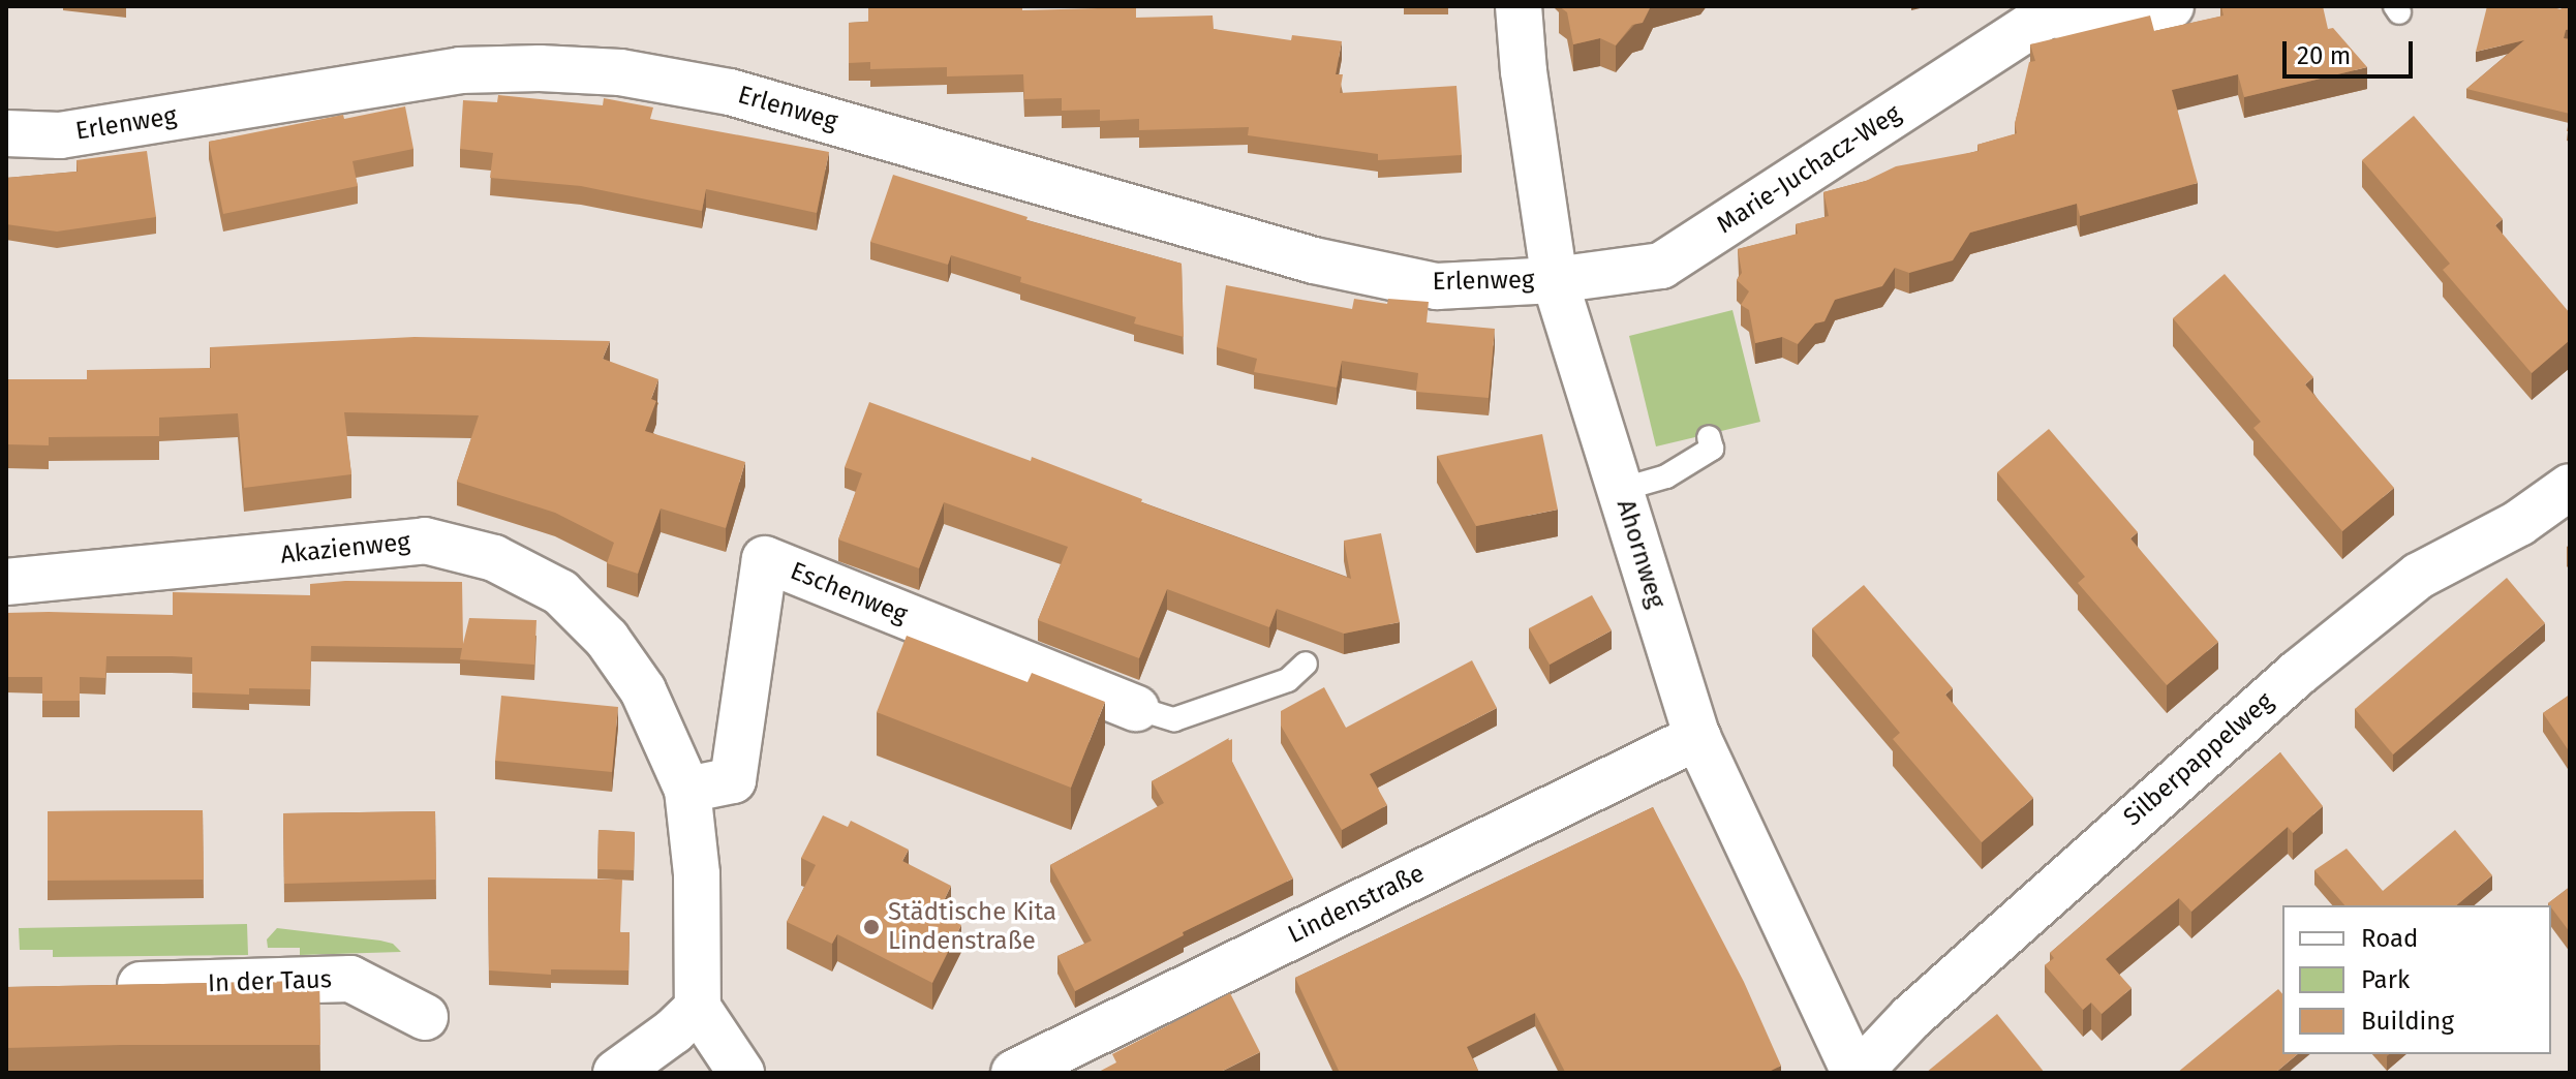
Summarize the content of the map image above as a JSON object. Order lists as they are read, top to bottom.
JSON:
{
  "streets": {
    "street": [
      "Erlenweg",
      "Marie-Juchacz-Weg",
      "Akazienweg",
      "Ahornweg",
      "Eschenweg",
      "Silberpappelweg",
      "Lindenstraße",
      "In der Taus"
    ]
  },
  "crossings": [
    ["Erlenweg", "Marie-Juchacz-Weg"],
    ["Erlenweg", "Ahornweg"],
    ["Marie-Juchacz-Weg", "Ahornweg"],
    ["Akazienweg", "Eschenweg"],
    ["Ahornweg", "Silberpappelweg"],
    ["Ahornweg", "Lindenstraße"]
  ],
  "places": ["Städtische Kita Lindenstraße"],
  "legend": ["Road", "Park", "Building"],
  "scale_bar": "20 m"
}
